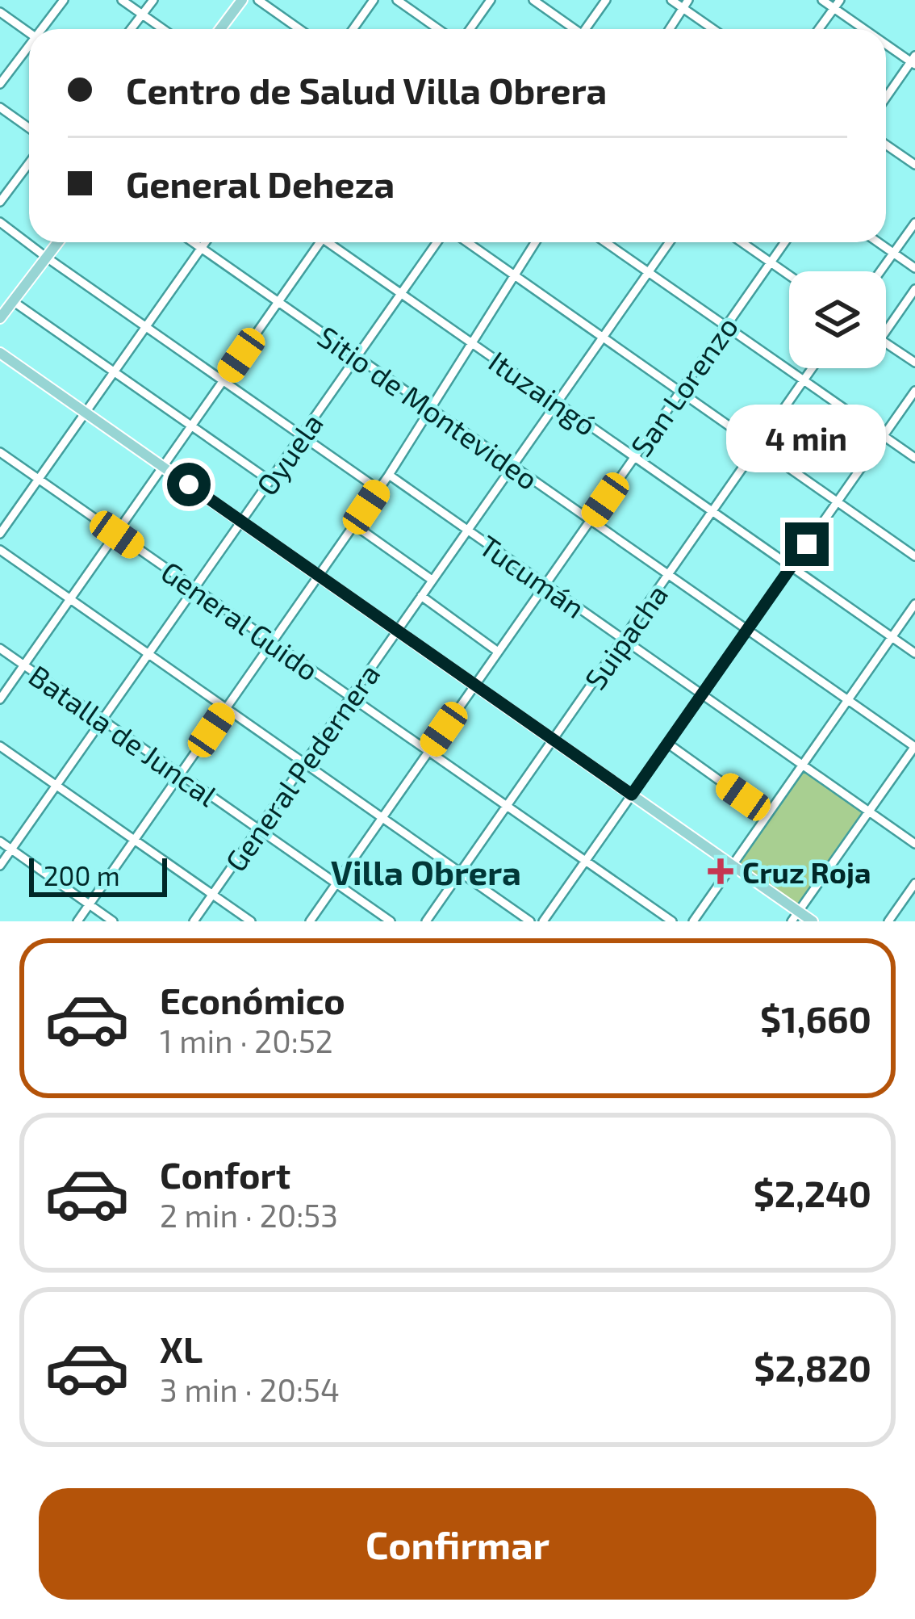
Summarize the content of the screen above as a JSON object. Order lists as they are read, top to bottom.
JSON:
{
  "streets": {
    "street": [
      "San Lorenzo",
      "Ituzaingó",
      "Sitio de Montevideo",
      "Oyuela",
      "Tucumán",
      "General Guido",
      "Suipacha",
      "Batalla de Juncal",
      "General Pedernera"
    ]
  },
  "crossings": [
    ["San Lorenzo", "Ituzaingó"],
    ["San Lorenzo", "Sitio de Montevideo"],
    ["San Lorenzo", "Tucumán"],
    ["San Lorenzo", "General Guido"],
    ["San Lorenzo", "Batalla de Juncal"],
    ["Ituzaingó", "Oyuela"],
    ["Ituzaingó", "Suipacha"],
    ["Ituzaingó", "General Pedernera"],
    ["Sitio de Montevideo", "Oyuela"],
    ["Sitio de Montevideo", "Suipacha"],
    ["Sitio de Montevideo", "General Pedernera"],
    ["Oyuela", "General Guido"],
    ["Oyuela", "Batalla de Juncal"],
    ["Tucumán", "Suipacha"],
    ["Tucumán", "General Pedernera"],
    ["General Guido", "Suipacha"],
    ["General Guido", "General Pedernera"],
    ["Batalla de Juncal", "General Pedernera"]
  ],
  "districts": ["Villa Obrera"],
  "places": {
    "health": ["Cruz Roja"]
  },
  "scale_bar": "200 m",
  "page": {
    "banner": ["Centro de Salud Villa Obrera", "General Deheza"],
    "bubble": "4 min",
    "scale": "200 m",
    "list": [
      {
        "name": "Económico",
        "note": "1 min · 20:52",
        "value": "$1,660"
      },
      {
        "name": "Confort",
        "note": "2 min · 20:53",
        "value": "$2,240"
      },
      {
        "name": "XL",
        "note": "3 min · 20:54",
        "value": "$2,820"
      }
    ],
    "buttons": "Confirmar"
  }
}
